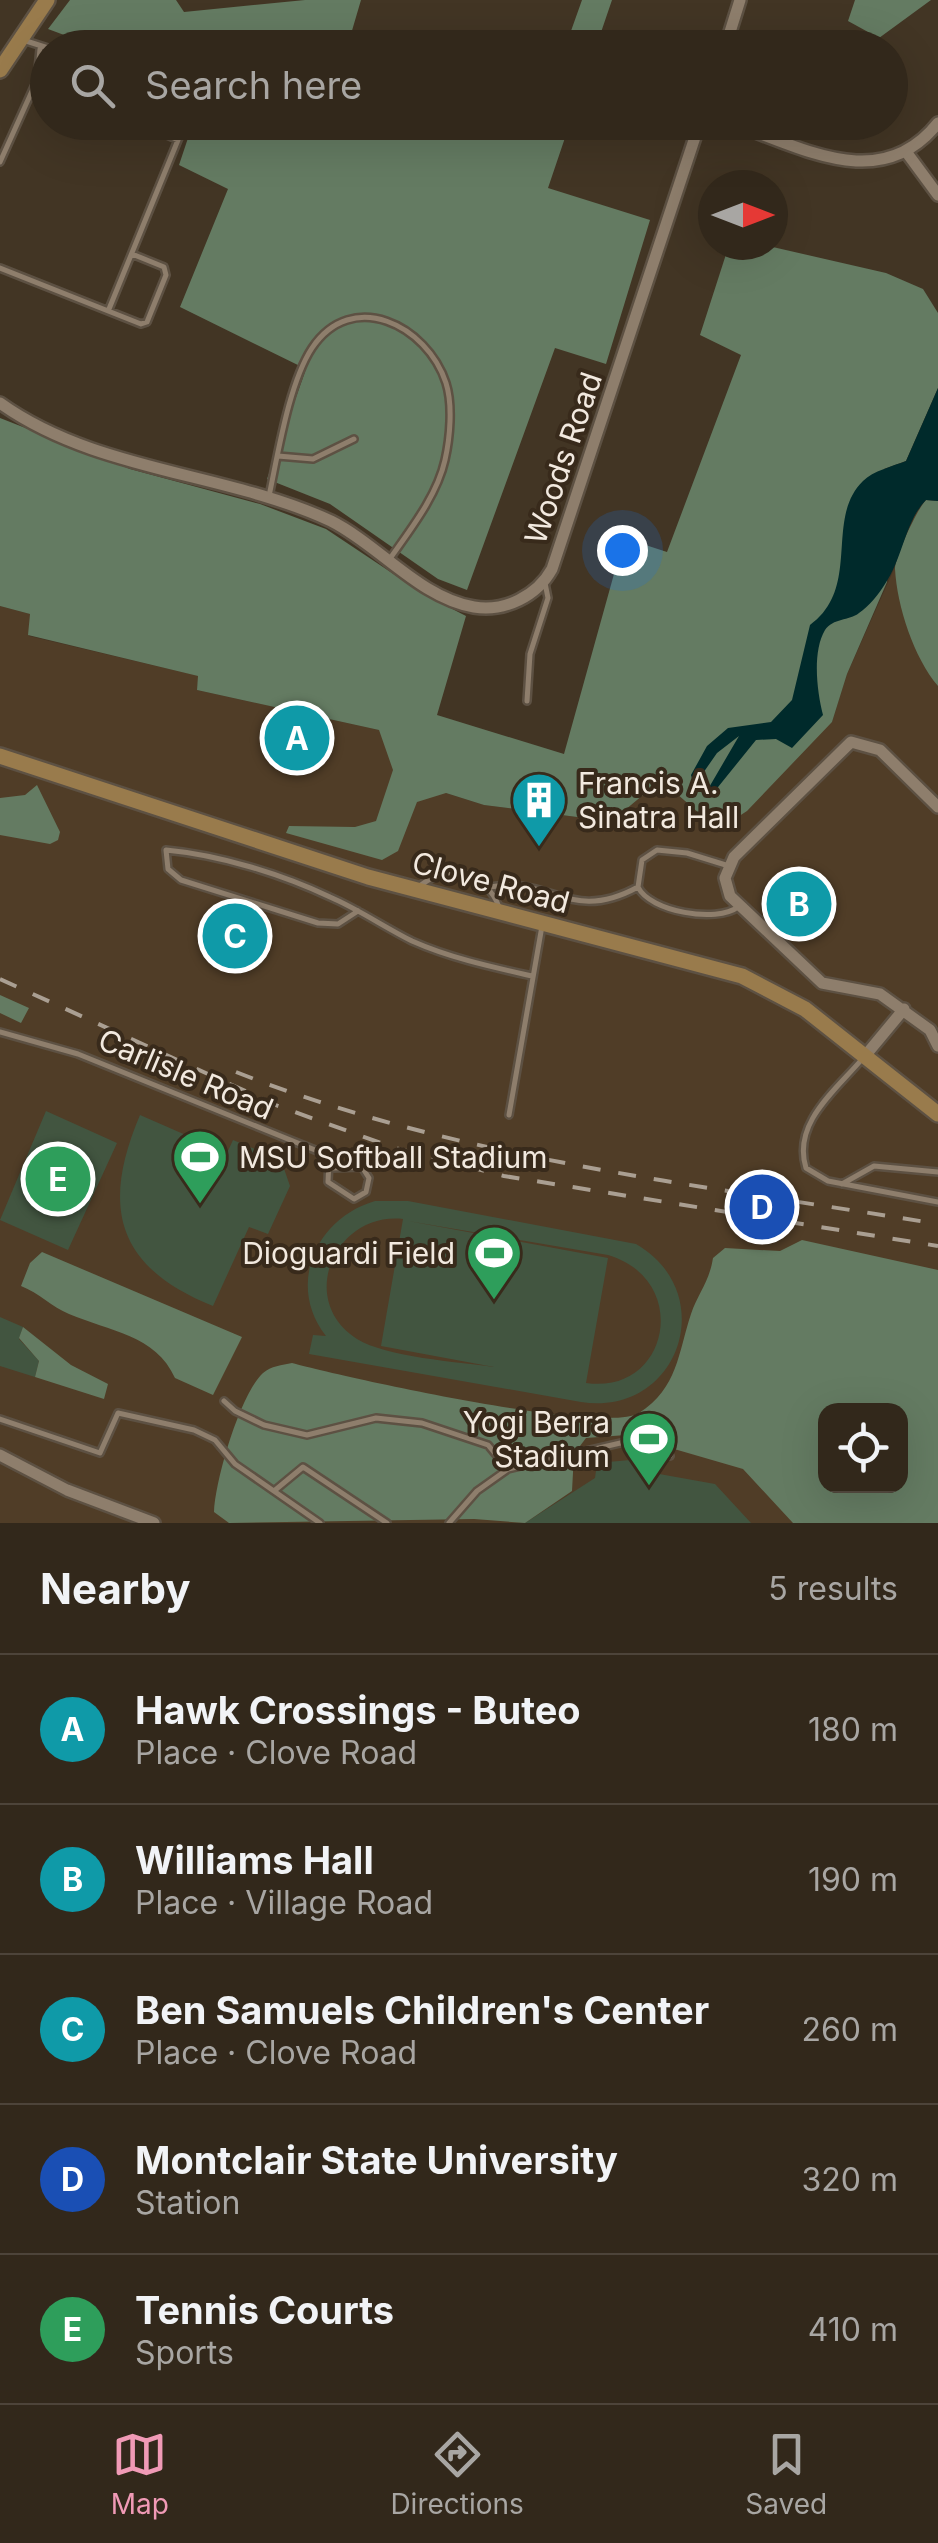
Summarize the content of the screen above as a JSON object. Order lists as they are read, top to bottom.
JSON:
{
  "streets": {
    "street": ["Woods Road", "Clove Road"],
    "lane": ["Carlisle Road"]
  },
  "places": {
    "building": ["Francis A. Sinatra Hall"],
    "sports": ["MSU Softball Stadium", "Dioguardi Field", "Yogi Berra Stadium"]
  },
  "north": "right",
  "page": {
    "search": "Search here",
    "pins": [
      "A",
      "B",
      "C",
      "E",
      "D"
    ],
    "heading": ["Nearby", "5 results"],
    "list": [
      {
        "mark": "A",
        "name": "Hawk Crossings - Buteo",
        "note": "Place · Clove Road",
        "value": "180 m"
      },
      {
        "mark": "B",
        "name": "Williams Hall",
        "note": "Place · Village Road",
        "value": "190 m"
      },
      {
        "mark": "C",
        "name": "Ben Samuels Children's Center",
        "note": "Place · Clove Road",
        "value": "260 m"
      },
      {
        "mark": "D",
        "name": "Montclair State University",
        "note": "Station",
        "value": "320 m"
      },
      {
        "mark": "E",
        "name": "Tennis Courts",
        "note": "Sports",
        "value": "410 m"
      }
    ],
    "nav": ["Map", "Directions", "Saved"]
  }
}
